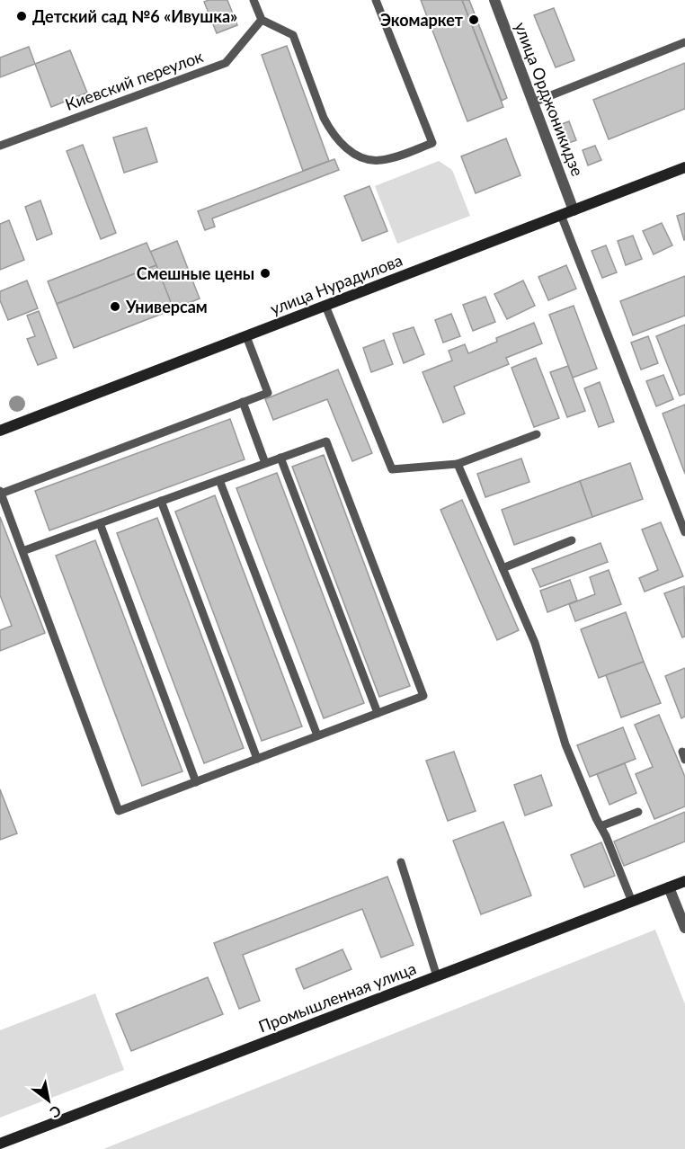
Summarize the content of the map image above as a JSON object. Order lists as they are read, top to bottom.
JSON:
{
  "streets": {
    "street": ["улица Орджоникидзе", "улица Нурадилова", "Промышленная улица"],
    "lane": ["Киевский переулок"]
  },
  "crossings": [
    ["улица Орджоникидзе", "улица Нурадилова"]
  ],
  "places": [
    "Детский сад №6 «Ивушка»",
    "Экомаркет",
    "Смешные цены",
    "Универсам"
  ],
  "north": "bottom right"
}
